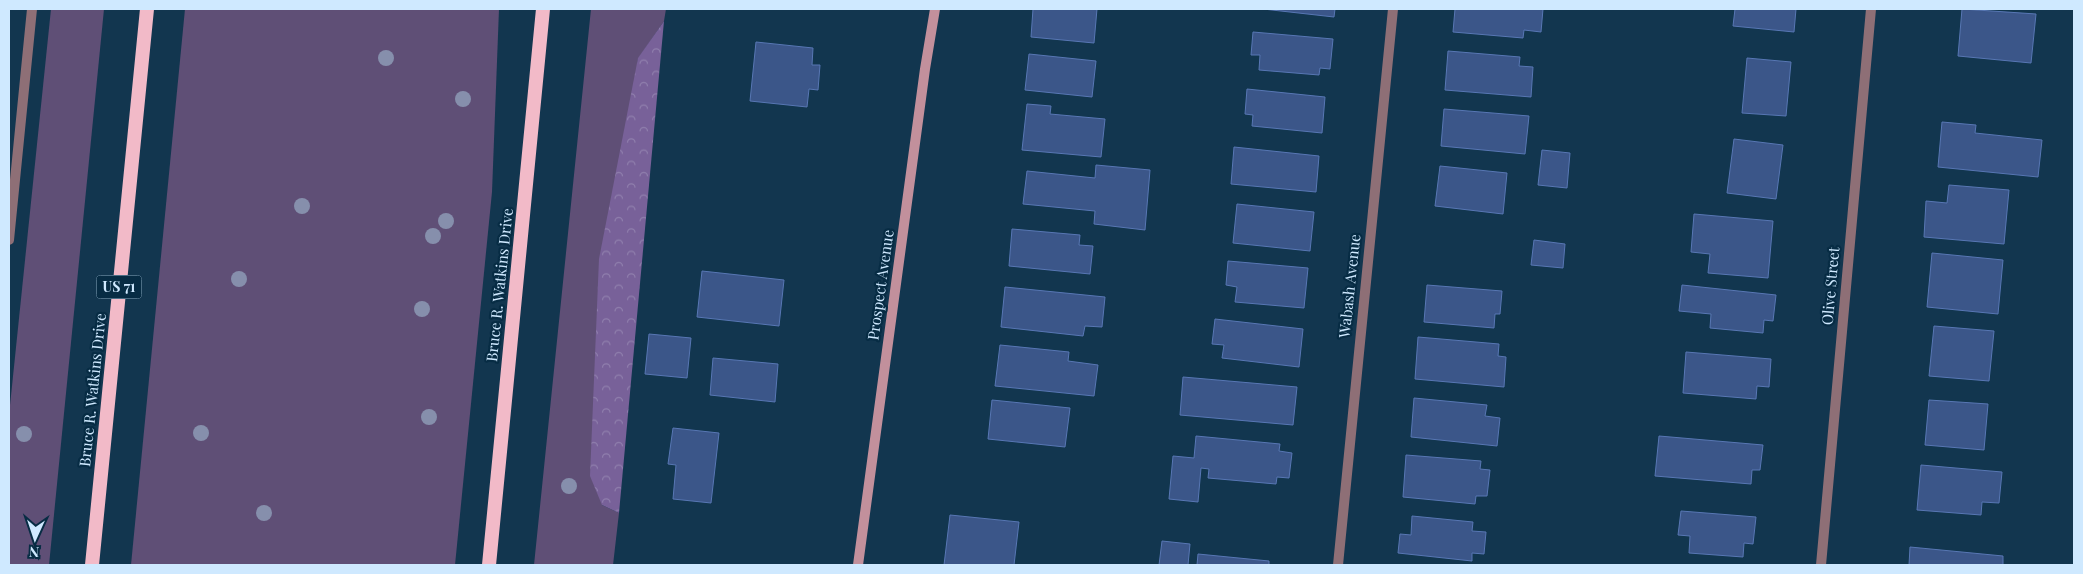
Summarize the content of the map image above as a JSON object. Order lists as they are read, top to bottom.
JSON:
{
  "streets": {
    "highway": ["Bruce R. Watkins Drive", "US 71"],
    "main road": ["Prospect Avenue"],
    "street": ["Wabash Avenue", "Olive Street"]
  },
  "north": "bottom"
}
